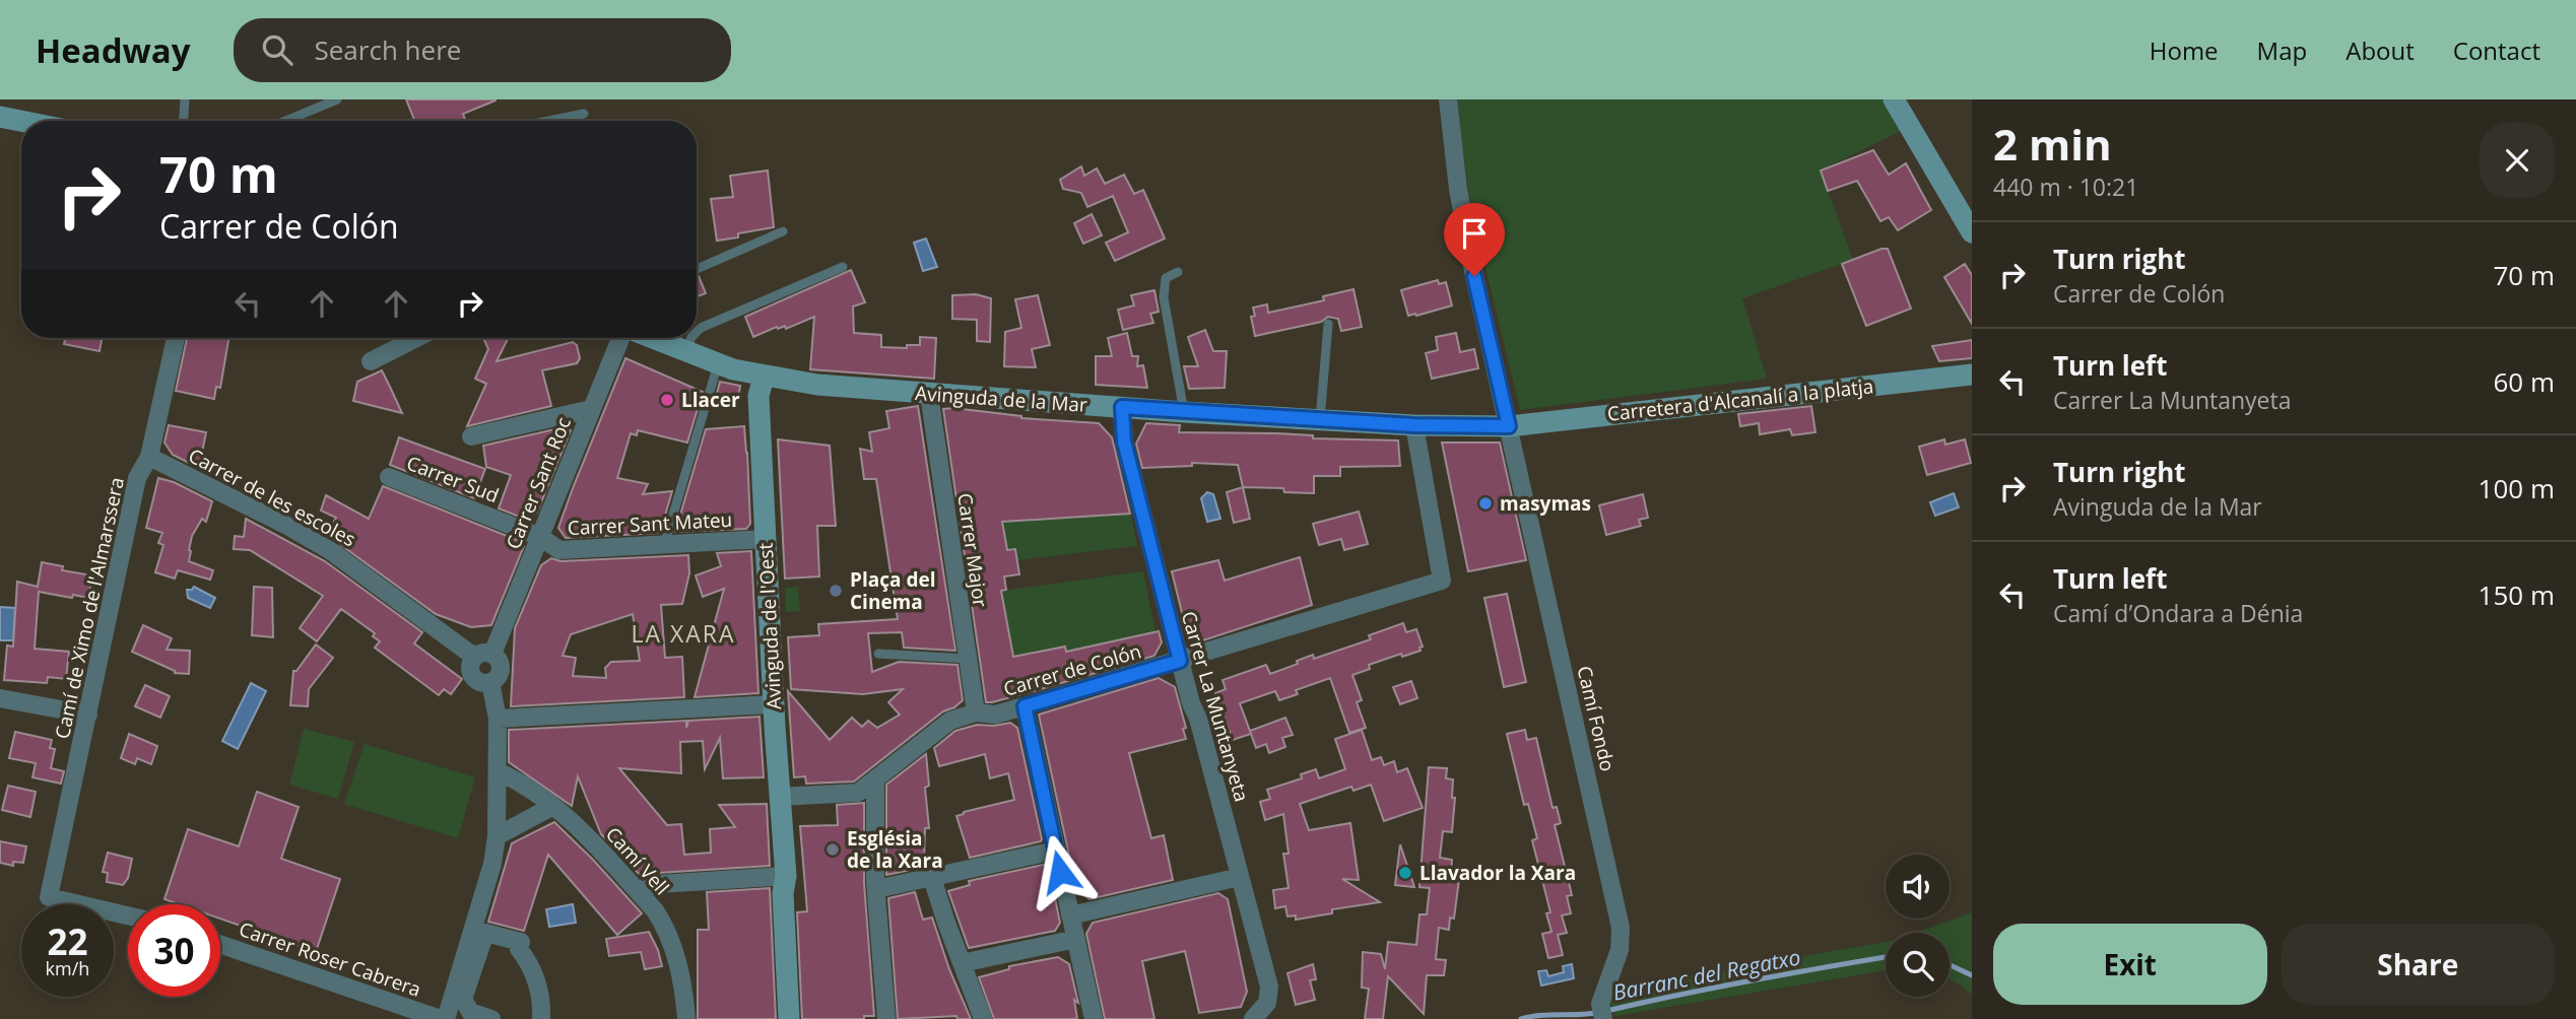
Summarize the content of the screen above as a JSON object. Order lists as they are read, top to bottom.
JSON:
{
  "streets": {
    "main road": ["Avinguda de la Mar", "Carretera d'Alcanalí a la platja", "Avinguda de l'Oest"],
    "street": [
      "Carrer Sud",
      "Carrer Sant Roc",
      "Carrer de les escoles",
      "Carrer Sant Mateu",
      "Carrer Major",
      "Camí de Ximo de l'Almarssera",
      "Carrer de Colón",
      "Carrer La Muntanyeta",
      "Camí Fondo",
      "Camí Vell",
      "Carrer Roser Cabrera"
    ]
  },
  "crossings": [
    ["Avinguda de la Mar", "Carretera d'Alcanalí a la platja"],
    ["Avinguda de la Mar", "Carrer Major"],
    ["Avinguda de la Mar", "Avinguda de l'Oest"],
    ["Avinguda de la Mar", "Carrer de Colón"],
    ["Avinguda de la Mar", "Carrer La Muntanyeta"],
    ["Avinguda de la Mar", "Camí Fondo"],
    ["Carretera d'Alcanalí a la platja", "Camí Fondo"],
    ["Carrer Sud", "Carrer Sant Roc"],
    ["Carrer Sud", "Carrer Sant Mateu"],
    ["Carrer Sant Roc", "Carrer de les escoles"],
    ["Carrer Sant Roc", "Carrer Sant Mateu"],
    ["Carrer de les escoles", "Camí de Ximo de l'Almarssera"],
    ["Carrer Sant Mateu", "Avinguda de l'Oest"],
    ["Carrer Major", "Carrer de Colón"],
    ["Avinguda de l'Oest", "Carrer de Colón"],
    ["Carrer de Colón", "Carrer La Muntanyeta"]
  ],
  "districts": ["LA XARA"],
  "water": ["Barranc del Regatxo"],
  "places": [
    "Llacer",
    "masymas",
    "Plaça del Cinema",
    "Església de la Xara",
    "Llavador la Xara"
  ],
  "page": {
    "header": "Headway",
    "search": "Search here",
    "nav": [
      "Home",
      "Map",
      "About",
      "Contact"
    ],
    "heading": ["2 min", "440 m · 10:21"],
    "turn": ["70 m", "Carrer de Colón"],
    "list": [
      {
        "name": "Turn right",
        "note": "Carrer de Colón",
        "value": "70 m"
      },
      {
        "name": "Turn left",
        "note": "Carrer La Muntanyeta",
        "value": "60 m"
      },
      {
        "name": "Turn right",
        "note": "Avinguda de la Mar",
        "value": "100 m"
      },
      {
        "name": "Turn left",
        "note": "Camí d’Ondara a Dénia",
        "value": "150 m"
      }
    ],
    "speed": "22 km/h",
    "limit": "30",
    "buttons": ["Exit", "Share"]
  }
}
